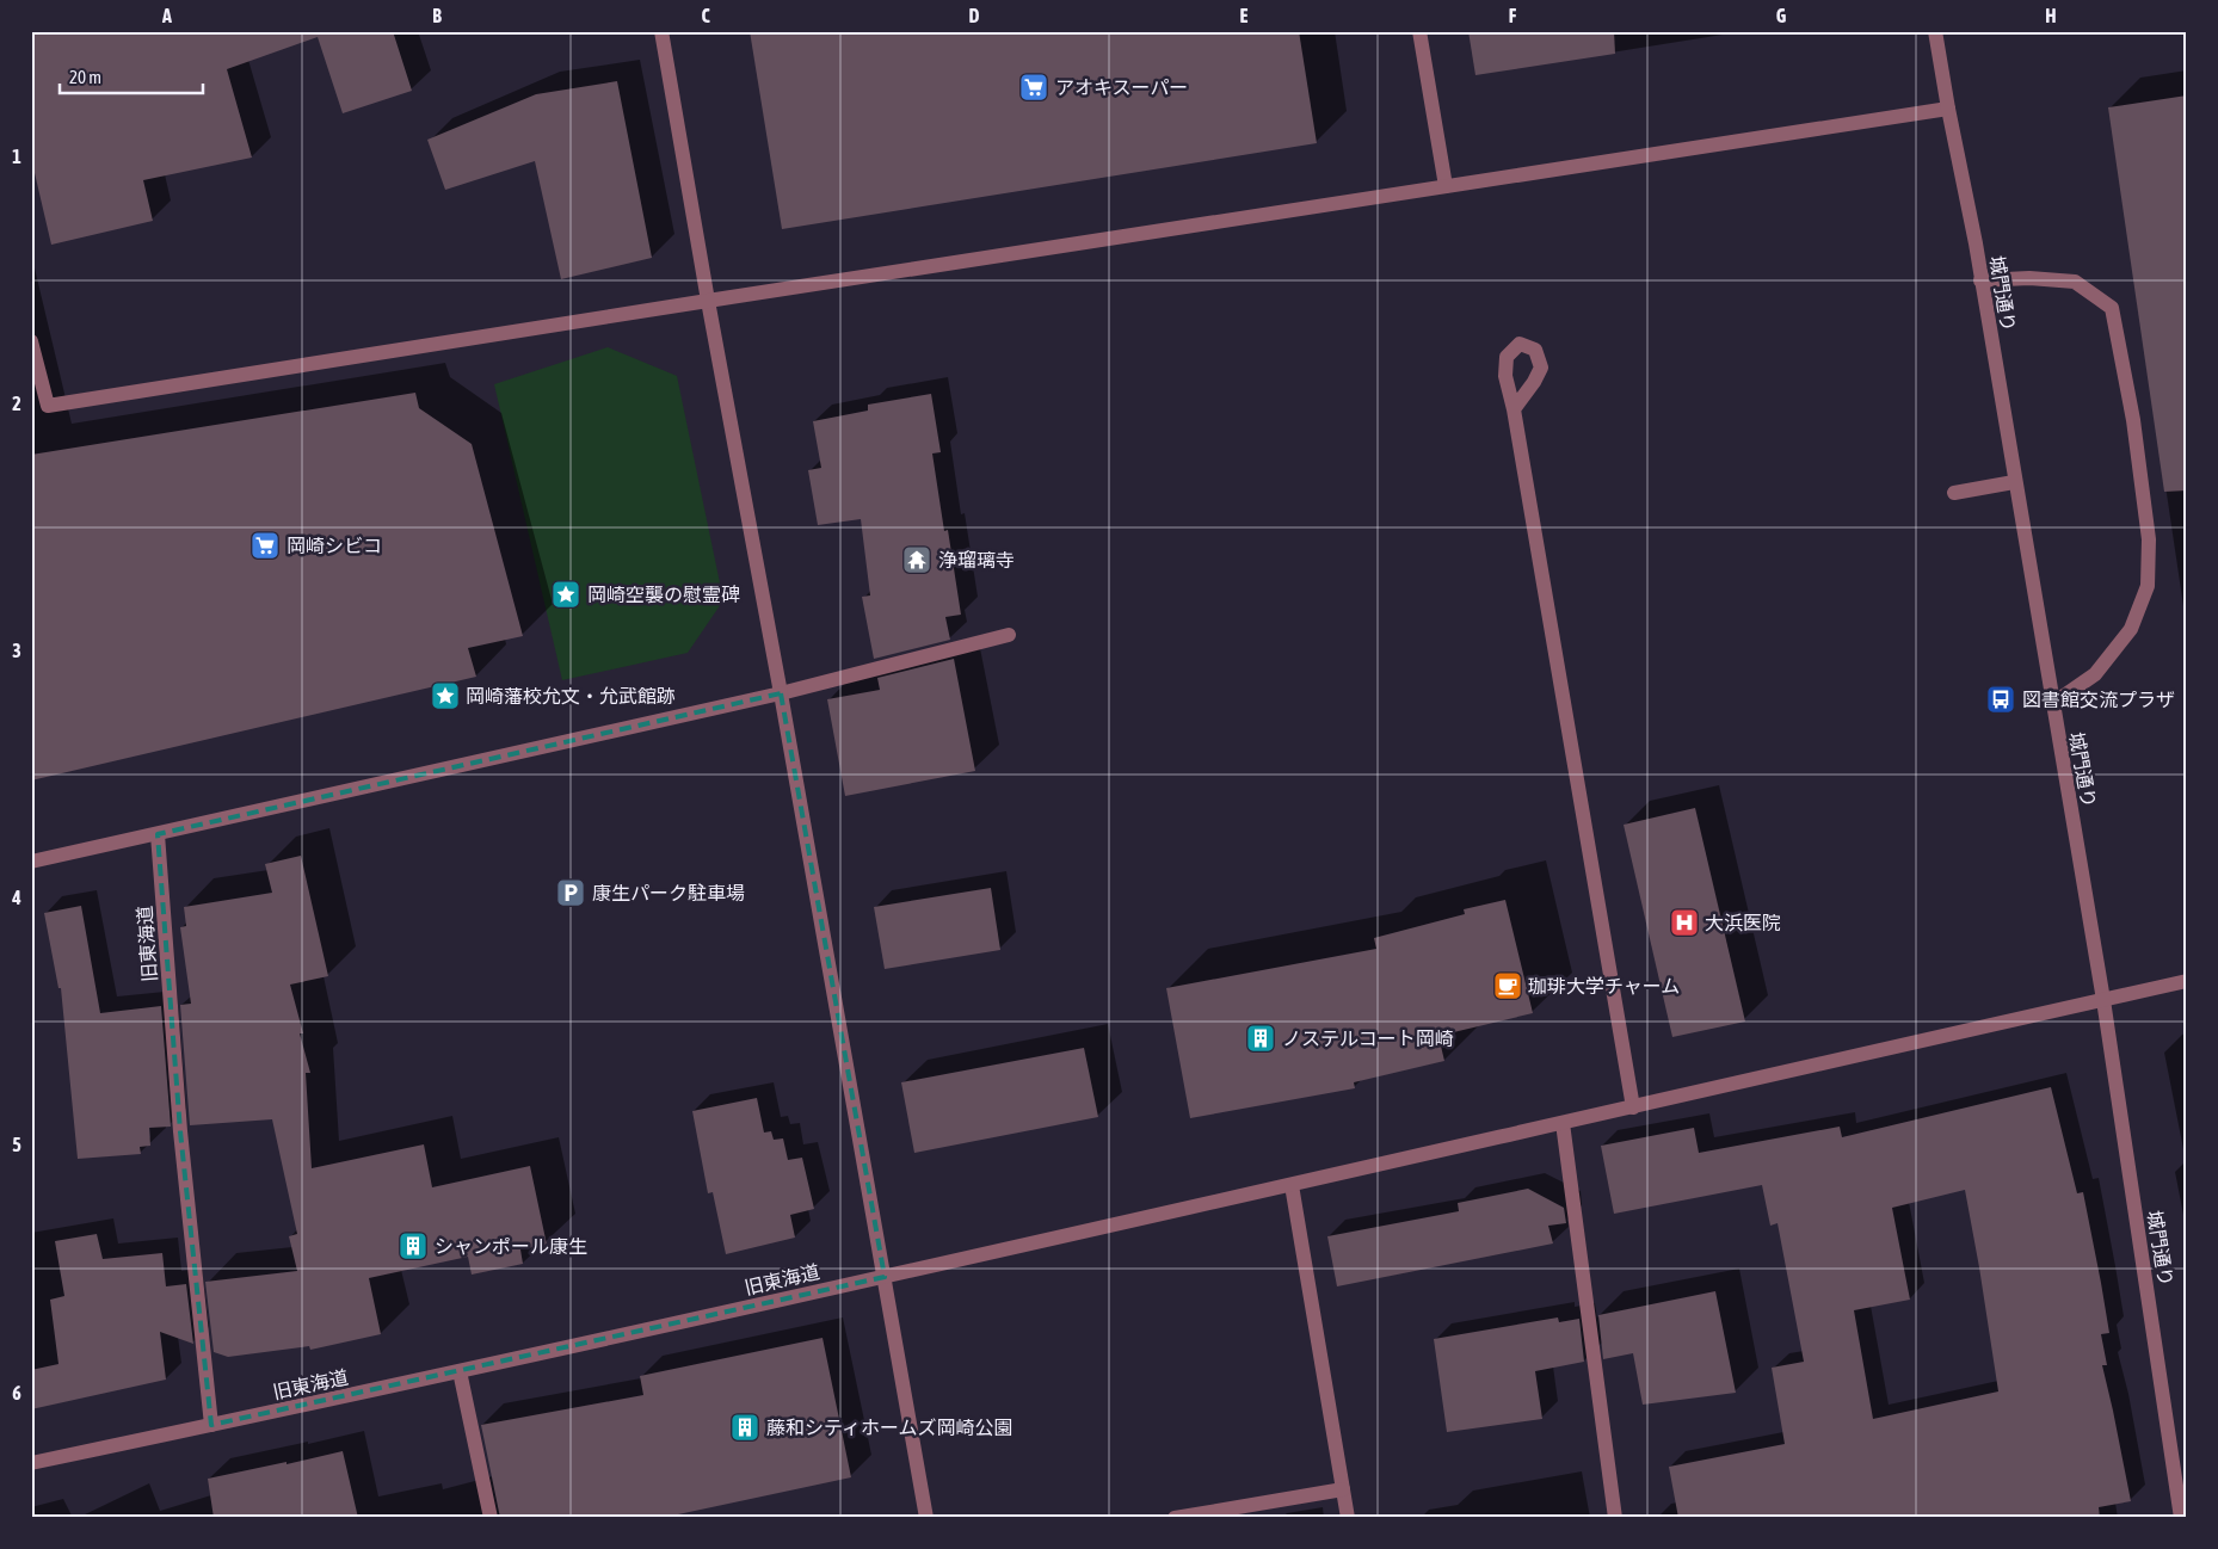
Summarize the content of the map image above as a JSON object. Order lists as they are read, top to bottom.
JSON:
{
  "streets": {
    "street": ["城門通り", "旧東海道"]
  },
  "crossings": [
    ["城門通り", "旧東海道"]
  ],
  "places": {
    "supermarket": ["アオキスーパー", "岡崎シビコ"],
    "temple": ["浄瑠璃寺"],
    "place": ["岡崎空襲の慰霊碑", "岡崎藩校允文・允武館跡"],
    "bus stop": ["図書館交流プラザ"],
    "parking": ["康生パーク駐車場"],
    "hospital": ["大浜医院"],
    "cafe": ["珈琲大学チャーム"],
    "building": ["ノステルコート岡崎", "シャンポール康生", "藤和シティホームズ岡崎公園"]
  },
  "scale_bar": "20 m",
  "grid": {
    "columns": [
      "A",
      "B",
      "C",
      "D",
      "E",
      "F",
      "G",
      "H"
    ],
    "rows": [
      "1",
      "2",
      "3",
      "4",
      "5",
      "6"
    ]
  }
}
